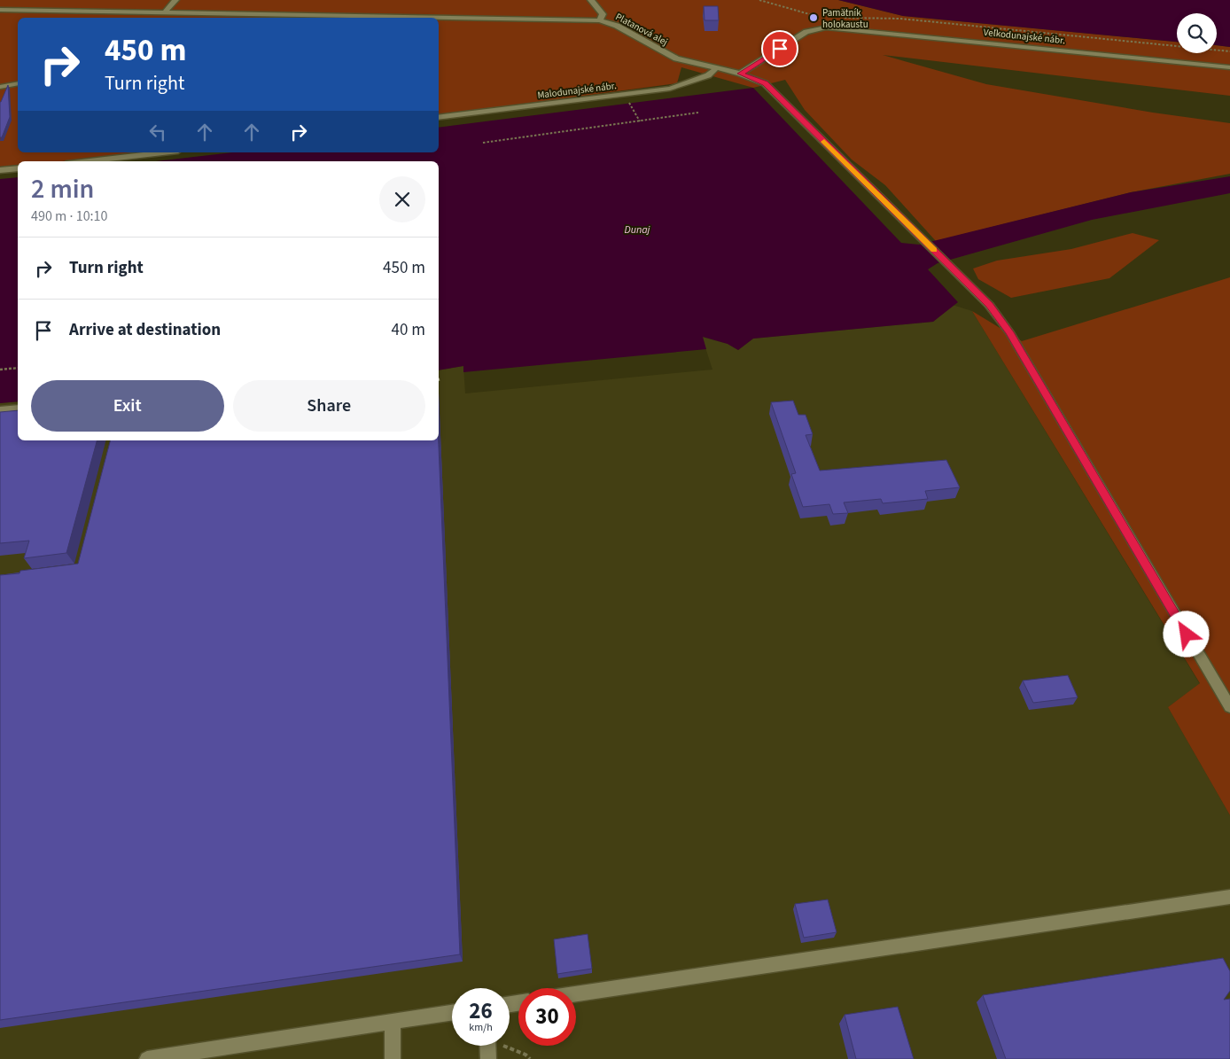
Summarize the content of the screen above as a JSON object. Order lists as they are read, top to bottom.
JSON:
{
  "streets": {
    "street": ["Platanová alej", "Veľkodunajské nábr.", "Malodunajské nábr."]
  },
  "crossings": [
    ["Platanová alej", "Veľkodunajské nábr."],
    ["Platanová alej", "Malodunajské nábr."]
  ],
  "water": ["Dunaj"],
  "places": ["Pamätník holokaustu"],
  "page": {
    "turn": ["450 m", "Turn right"],
    "heading": ["2 min", "490 m · 10:10"],
    "list": [
      {
        "name": "Turn right",
        "value": "450 m"
      },
      {
        "name": "Arrive at destination",
        "value": "40 m"
      }
    ],
    "buttons": ["Exit", "Share"],
    "speed": "26 km/h",
    "limit": "30"
  }
}
